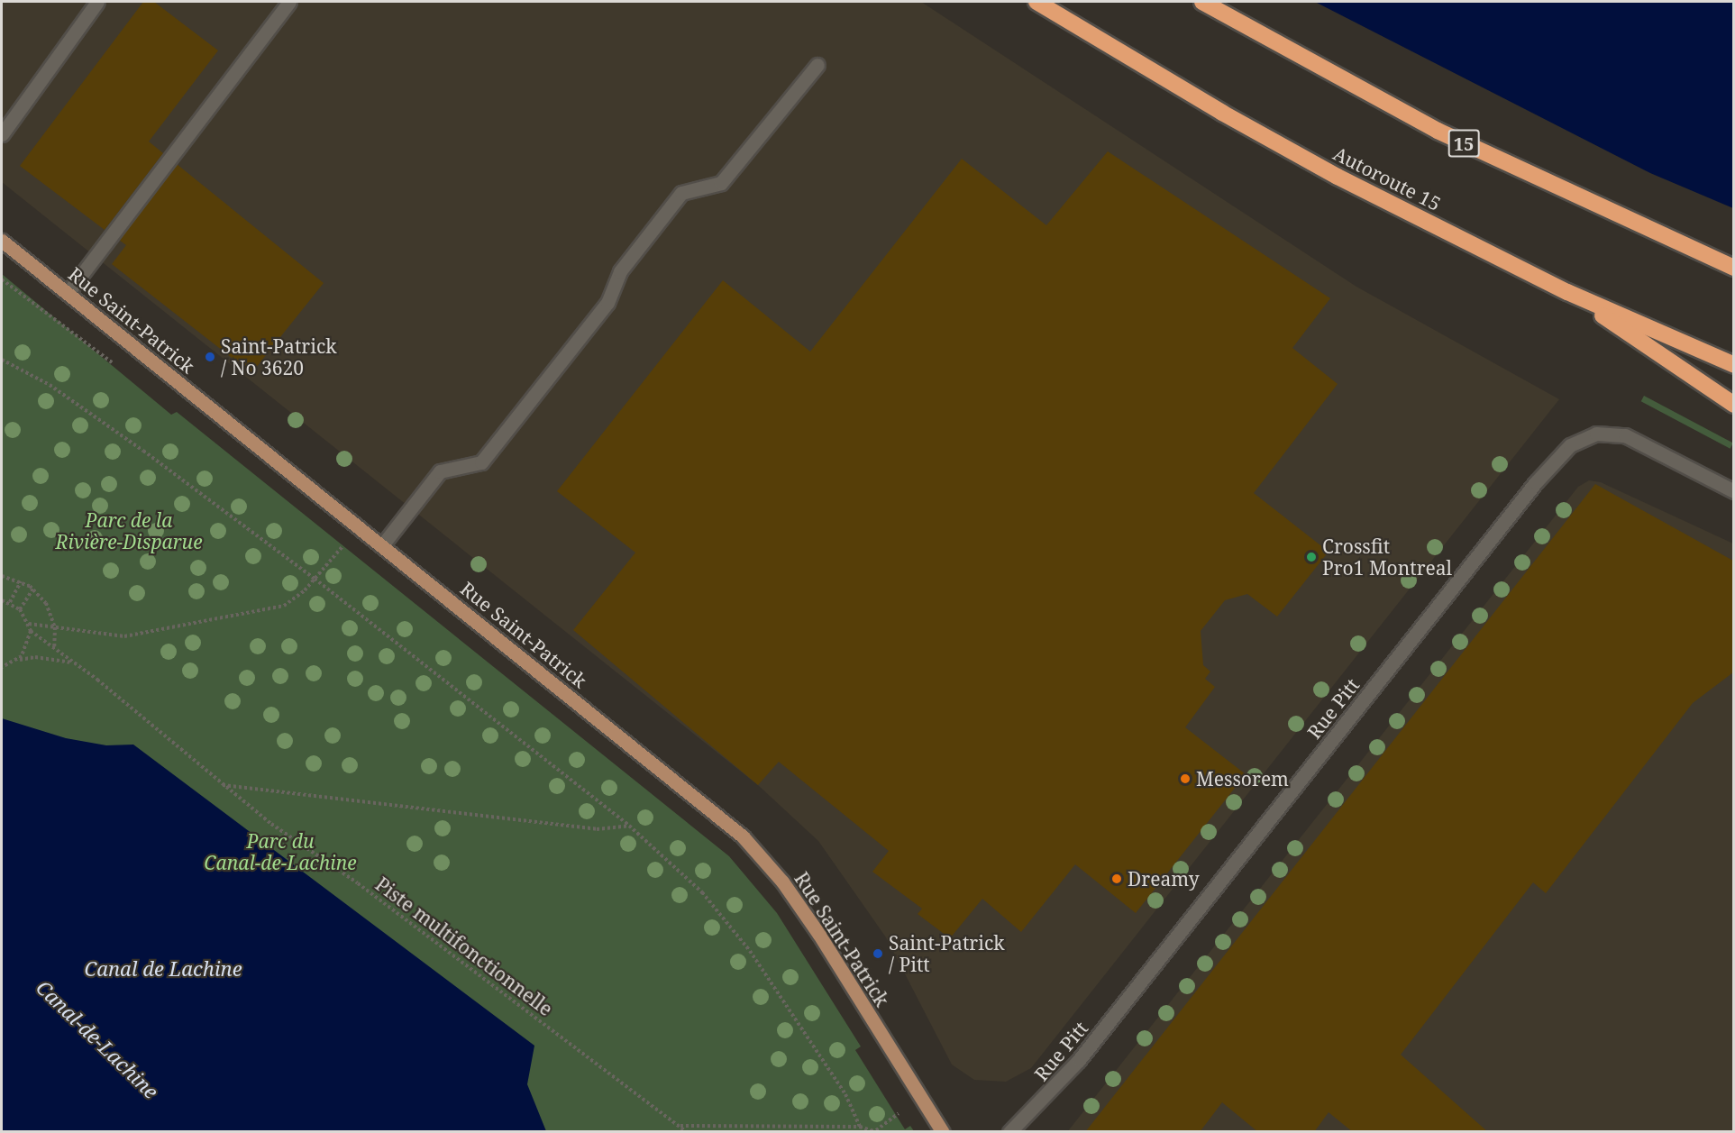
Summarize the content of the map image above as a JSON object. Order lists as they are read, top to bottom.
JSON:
{
  "streets": {
    "highway": ["15", "Autoroute 15"],
    "main road": ["Rue Saint-Patrick"],
    "street": ["Rue Pitt"],
    "path": ["Piste multifonctionnelle"]
  },
  "water": ["Canal de Lachine", "Canal-de-Lachine"],
  "parks": ["Parc de la Rivière-Disparue", "Parc du Canal-de-Lachine"],
  "places": [
    "Saint-Patrick / No 3620",
    "Crossfit Pro1 Montreal",
    "Messorem",
    "Dreamy",
    "Saint-Patrick / Pitt"
  ]
}
